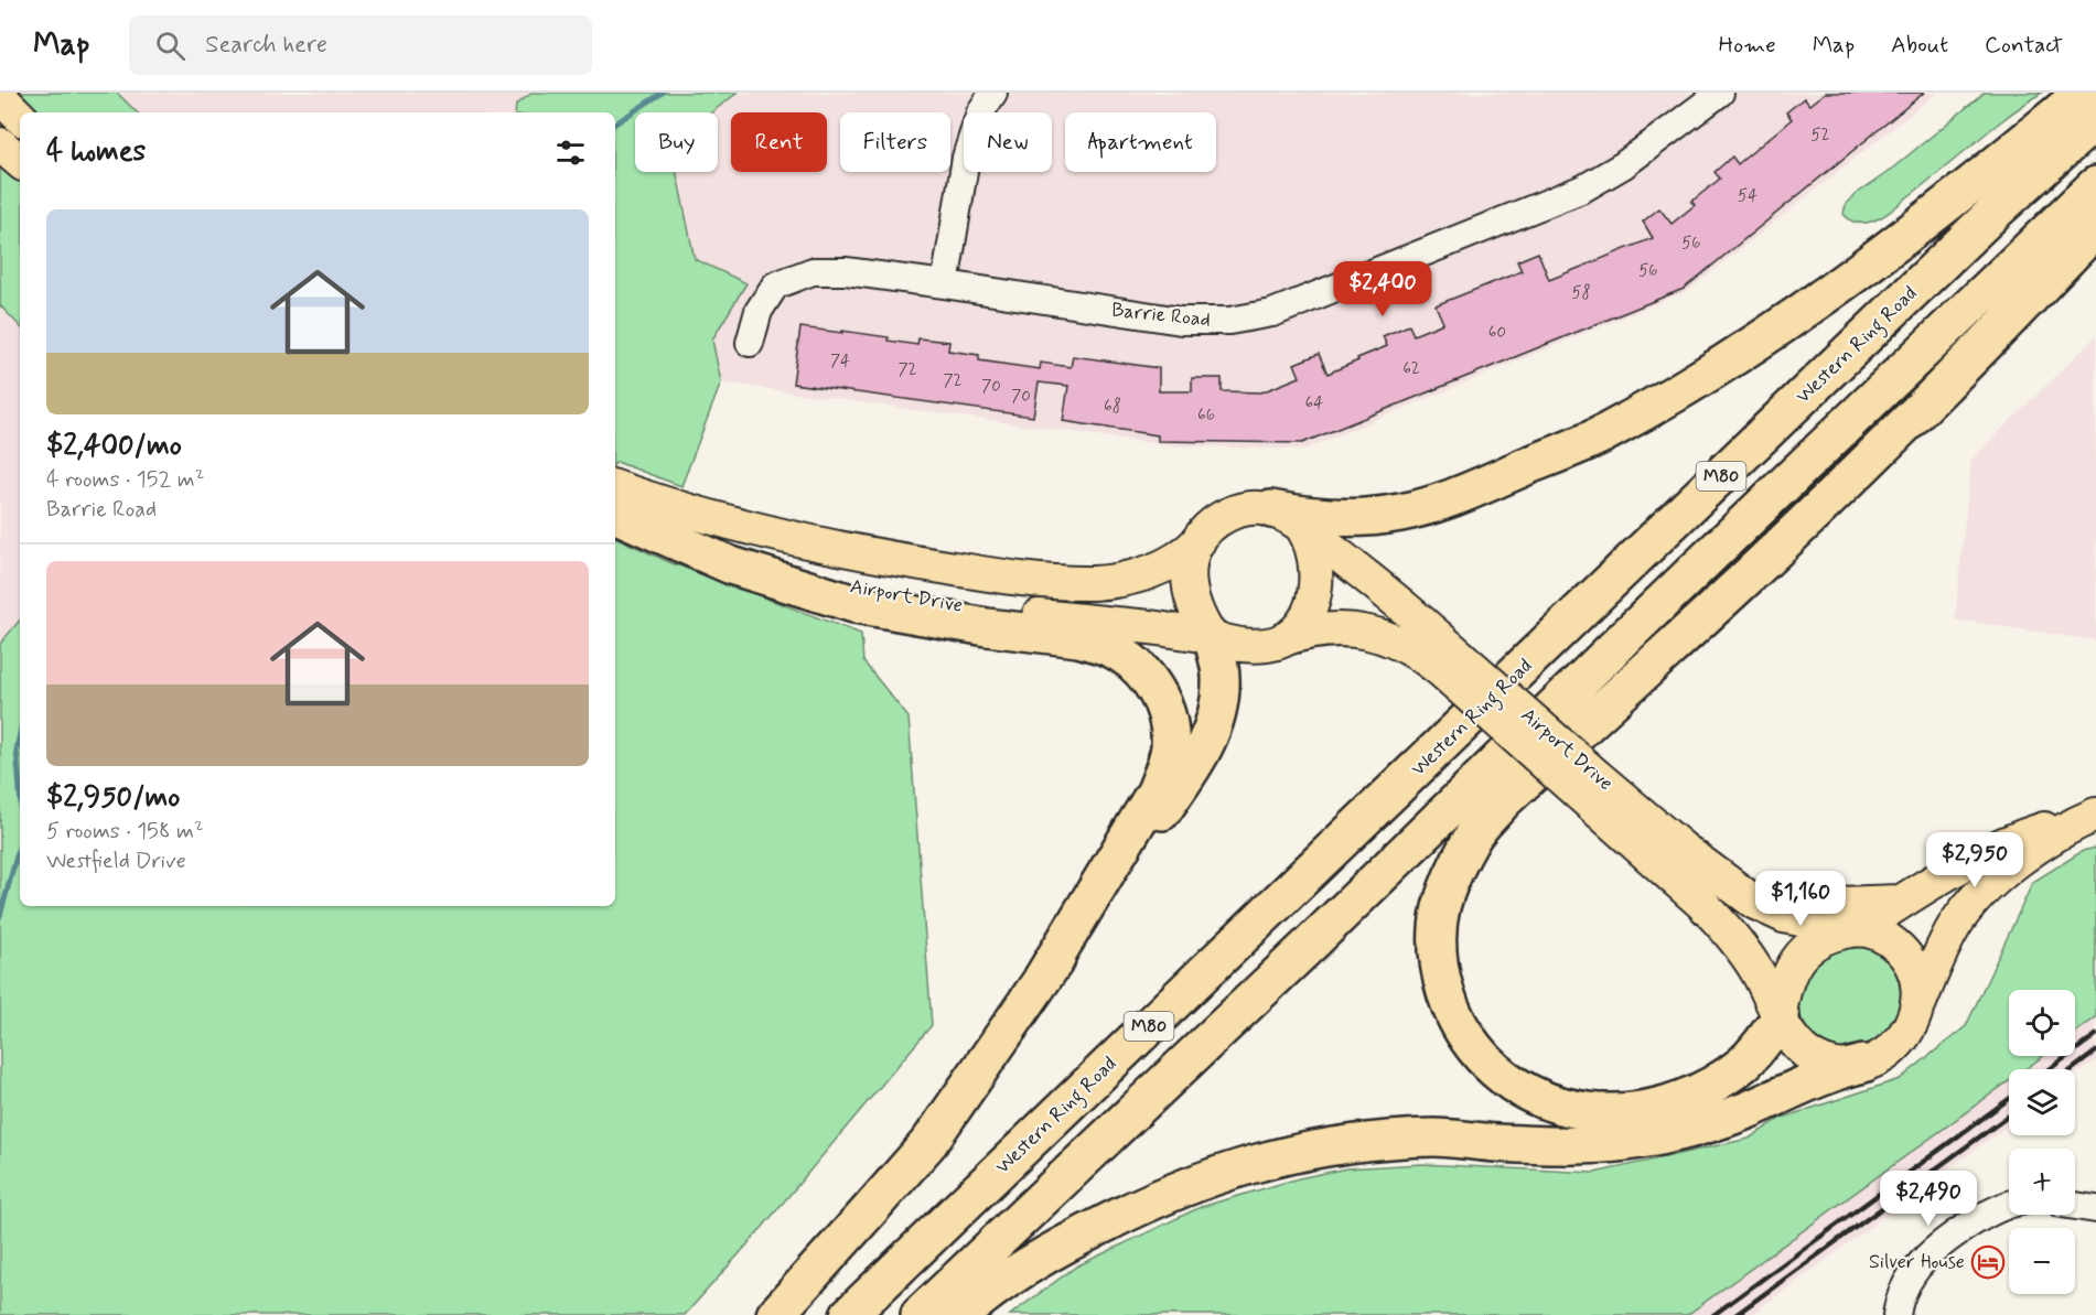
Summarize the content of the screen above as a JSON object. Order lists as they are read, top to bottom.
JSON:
{
  "streets": {
    "highway": ["Western Ring Road", "M80"],
    "main road": ["Airport Drive"],
    "street": ["Barrie Road"]
  },
  "places": {
    "hotel": ["Silver House"]
  },
  "house_numbers": [
    "52",
    "54",
    "56",
    "56",
    "58",
    "60",
    "74",
    "62",
    "72",
    "72",
    "70",
    "70",
    "64",
    "68",
    "66"
  ],
  "page": {
    "header": "Map",
    "search": "Search here",
    "nav": [
      "Home",
      "Map",
      "About",
      "Contact"
    ],
    "chip": [
      "Buy",
      "Rent",
      "Filters",
      "New",
      "Apartment"
    ],
    "heading": "4 homes",
    "list": [
      {
        "name": "$2,400/mo",
        "note": "4 rooms · 152 m² · Barrie Road"
      },
      {
        "name": "$2,950/mo",
        "note": "5 rooms · 158 m² · Westfield Drive"
      }
    ],
    "price": [
      "$2,400",
      "$2,950",
      "$1,160",
      "$2,490"
    ],
    "map_buttons": ["+", "−"]
  }
}
